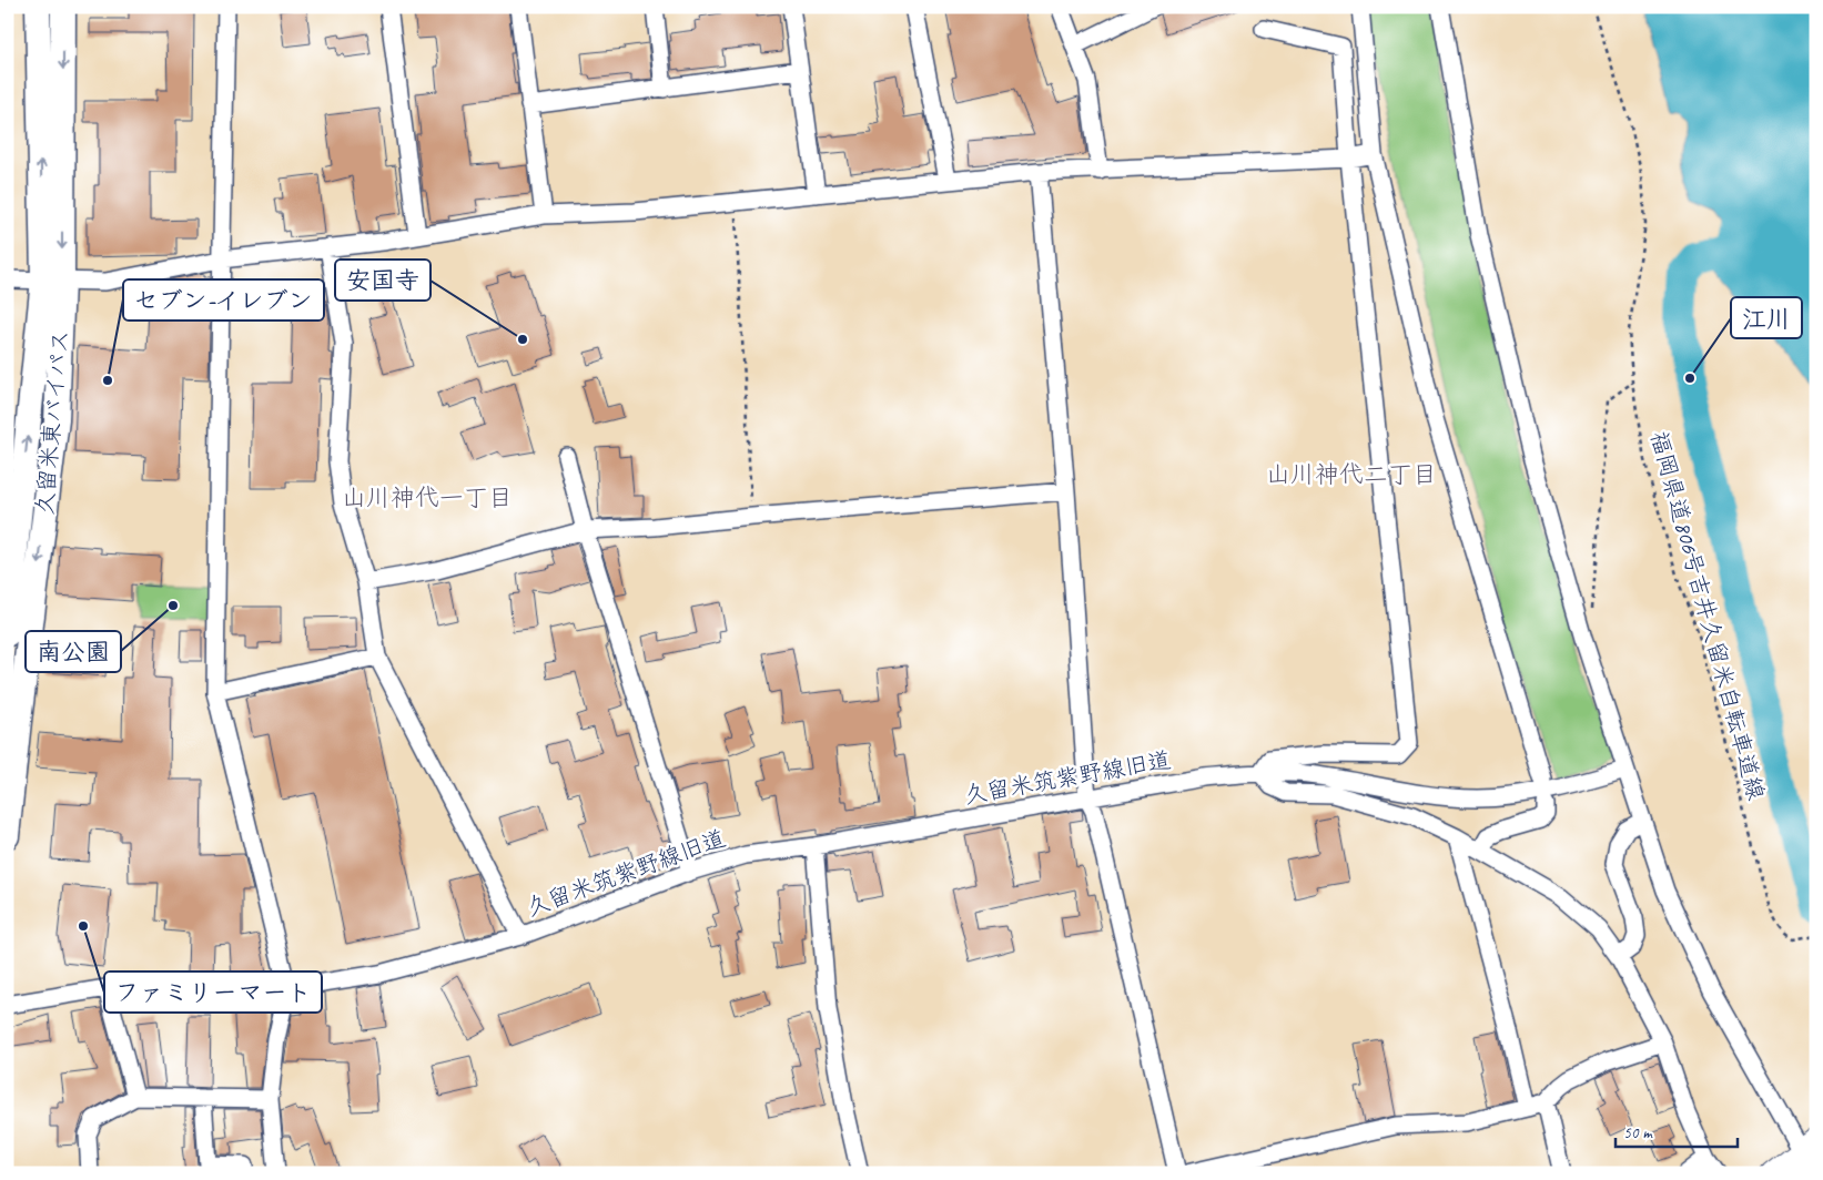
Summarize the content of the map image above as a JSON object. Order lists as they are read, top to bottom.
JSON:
{
  "streets": {
    "highway": ["久留米東バイパス"],
    "street": ["久留米筑紫野線旧道"],
    "path": ["福岡県道806号吉井久留米自転車道線"]
  },
  "districts": ["山川神代二丁目", "山川神代一丁目"],
  "places": [
    "安国寺",
    "江川",
    "セブン-イレブン",
    "南公園",
    "ファミリーマート"
  ],
  "scale_bar": "50 m"
}
